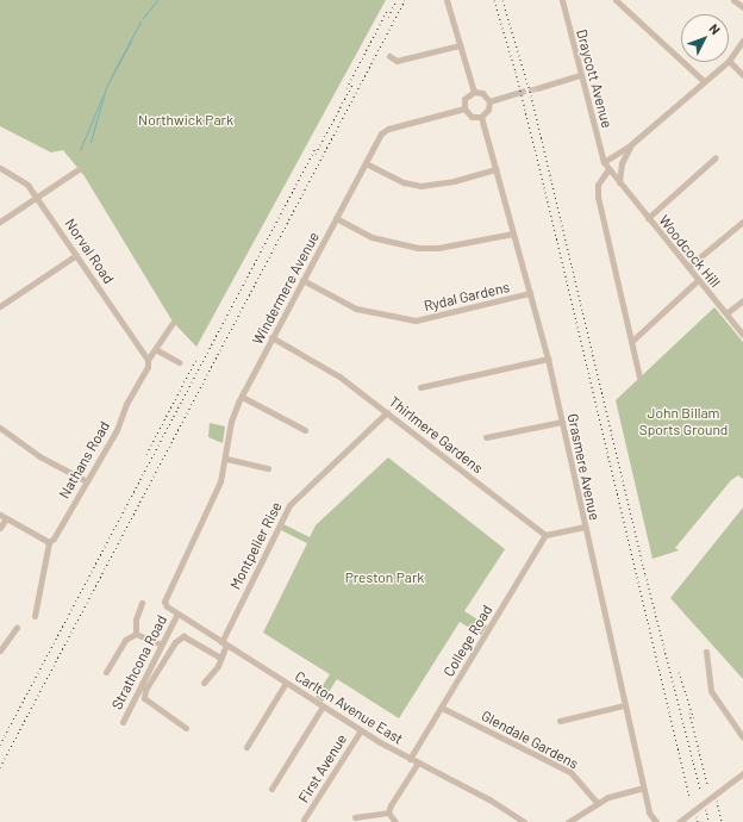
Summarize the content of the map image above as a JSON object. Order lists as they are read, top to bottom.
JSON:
{
  "streets": {
    "street": [
      "Draycott Avenue",
      "Norval Road",
      "Woodcock Hill",
      "Windermere Avenue",
      "Rydal Gardens",
      "Thirlmere Gardens",
      "Nathans Road",
      "Grasmere Avenue",
      "Montpelier Rise",
      "College Road",
      "Strathcona Road",
      "Carlton Avenue East",
      "Glendale Gardens",
      "First Avenue"
    ]
  },
  "crossings": [
    ["Draycott Avenue", "Woodcock Hill"],
    ["Norval Road", "Nathans Road"],
    ["Windermere Avenue", "Rydal Gardens"],
    ["Windermere Avenue", "Thirlmere Gardens"],
    ["Windermere Avenue", "Grasmere Avenue"],
    ["Windermere Avenue", "Carlton Avenue East"],
    ["Rydal Gardens", "Grasmere Avenue"],
    ["Thirlmere Gardens", "Montpelier Rise"],
    ["Thirlmere Gardens", "College Road"],
    ["Montpelier Rise", "Carlton Avenue East"],
    ["College Road", "Carlton Avenue East"],
    ["College Road", "Glendale Gardens"],
    ["Strathcona Road", "Carlton Avenue East"],
    ["Carlton Avenue East", "First Avenue"]
  ],
  "parks": ["Northwick Park", "John Billam Sports Ground", "Preston Park"],
  "north": "top right"
}
